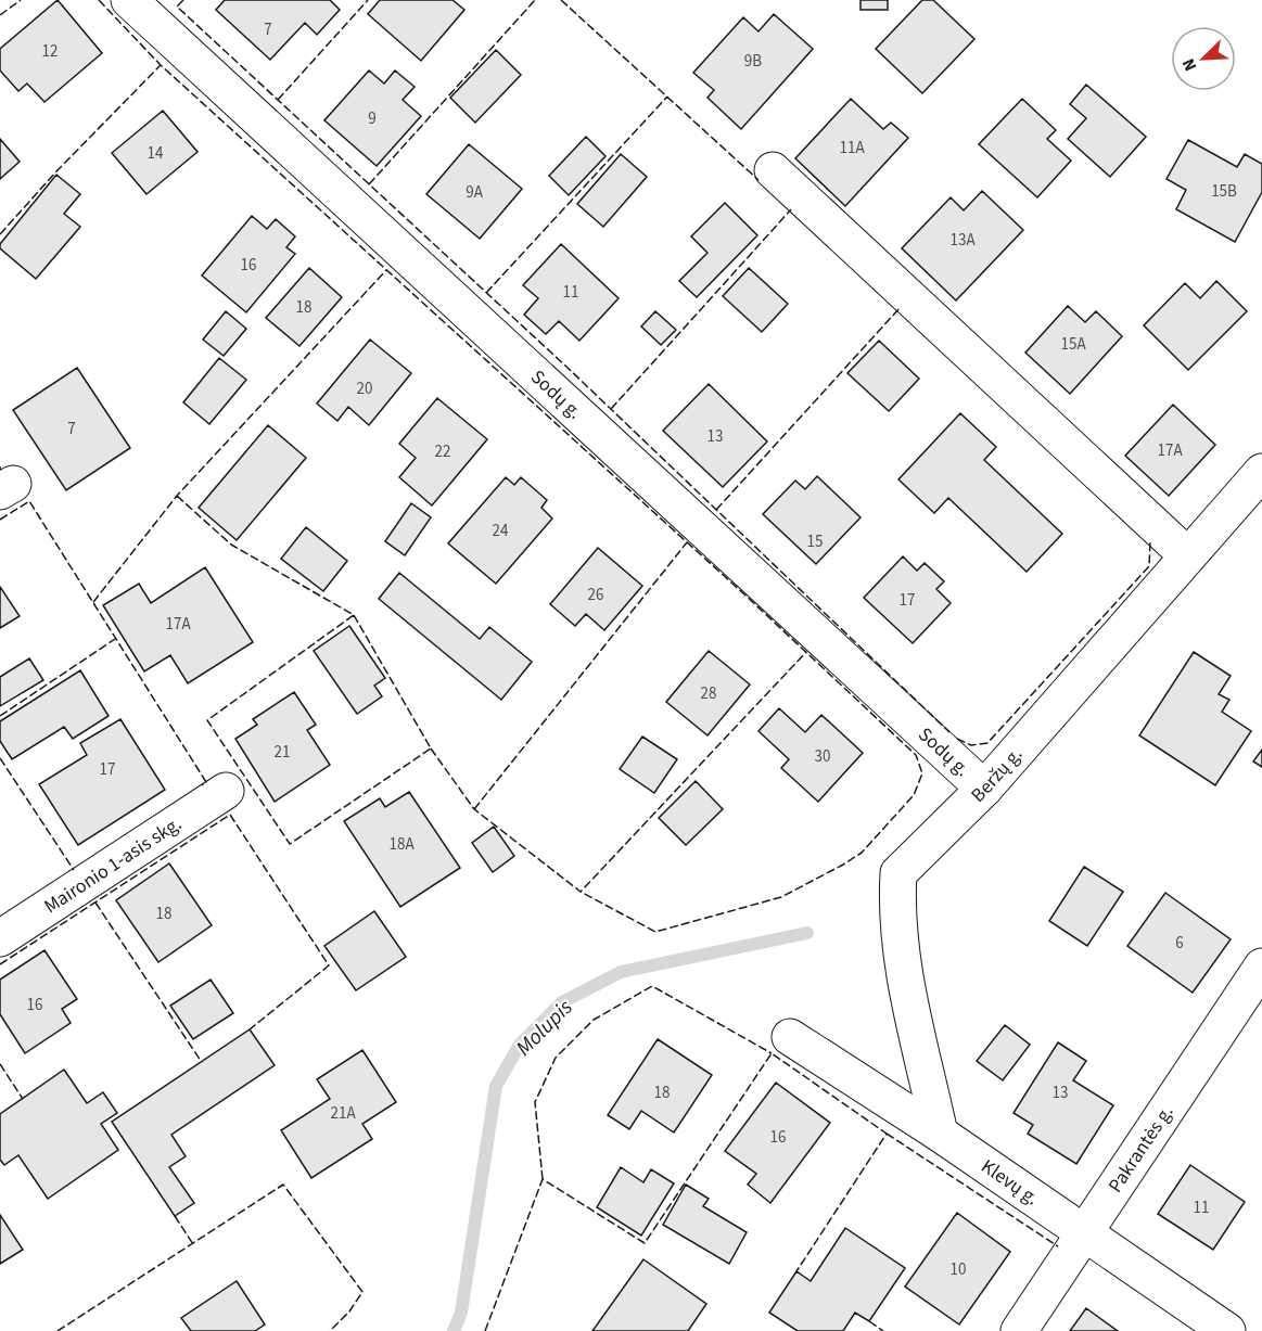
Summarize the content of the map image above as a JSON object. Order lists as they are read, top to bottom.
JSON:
{
  "streets": {
    "street": [
      "Sodų g.",
      "Beržų g.",
      "Maironio 1-asis skg.",
      "Pakrantės g.",
      "Klevų g."
    ]
  },
  "crossings": [
    ["Sodų g.", "Beržų g."],
    ["Beržų g.", "Klevų g."],
    ["Pakrantės g.", "Klevų g."]
  ],
  "water": ["Molupis"],
  "house_numbers": [
    "7",
    "12",
    "9B",
    "9",
    "11A",
    "14",
    "15B",
    "9A",
    "13A",
    "16",
    "11",
    "18",
    "15A",
    "20",
    "7",
    "13",
    "17A",
    "22",
    "24",
    "15",
    "26",
    "17",
    "17A",
    "28",
    "21",
    "30",
    "17",
    "18A",
    "18",
    "6",
    "16",
    "18",
    "13",
    "21A",
    "16",
    "11",
    "10"
  ],
  "north": "bottom left"
}
